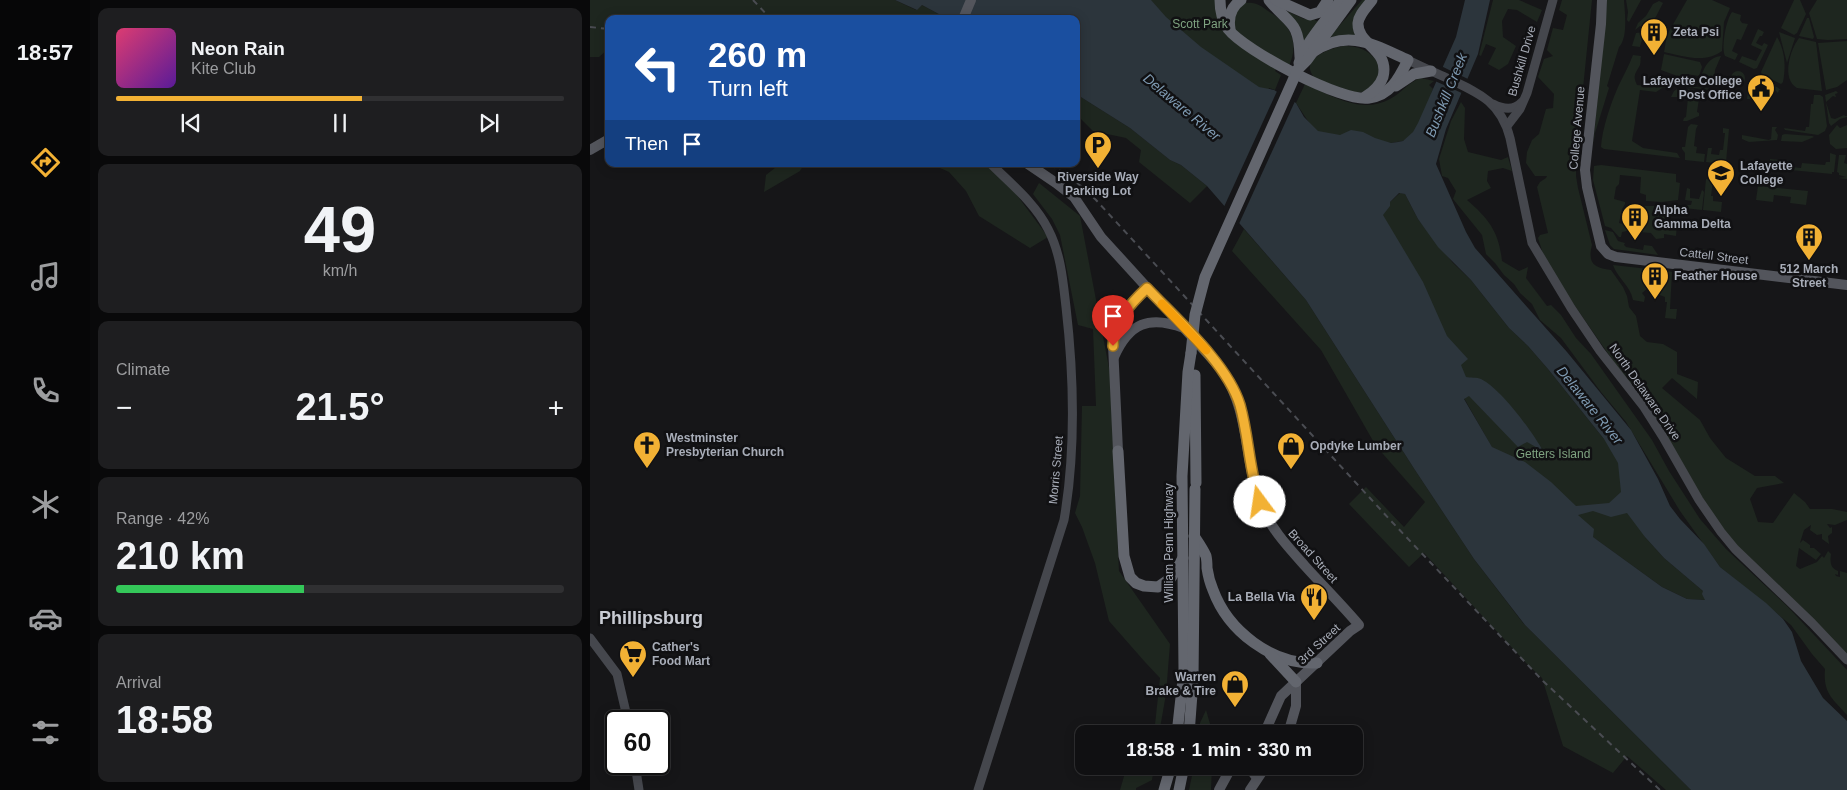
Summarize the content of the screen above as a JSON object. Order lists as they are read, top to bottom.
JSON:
{
  "streets": {
    "highway": ["William Penn Highway"],
    "main road": [
      "College Avenue",
      "Cattell Street",
      "Broad Street",
      "3rd Street"
    ],
    "street": ["Bushkill Drive", "North Delaware Drive", "Morris Street"]
  },
  "crossings": [
    ["Bushkill Drive", "North Delaware Drive"],
    ["College Avenue", "Cattell Street"],
    ["Broad Street", "3rd Street"]
  ],
  "districts": ["Phillipsburg"],
  "water": ["Bushkill Creek", "Delaware River"],
  "parks": ["Scott Park", "Getters Island"],
  "places": {
    "building": [
      "Zeta Psi",
      "Alpha Gamma Delta",
      "512 March Street",
      "Feather House"
    ],
    "public building": ["Lafayette College Post Office"],
    "parking": ["Riverside Way Parking Lot"],
    "school or university": ["Lafayette College"],
    "church": ["Westminster Presbyterian Church"],
    "shop": ["Opdyke Lumber", "Warren Brake & Tire"],
    "restaurant": ["La Bella Via"],
    "supermarket": ["Cather's Food Mart"]
  },
  "page": {
    "tabs": "18:57",
    "turn": ["260 m", "Turn left"],
    "song": ["Neon Rain", "Kite Club"],
    "then": "Then",
    "tile": [
      ["49", "km/h"],
      "Climate",
      ["Range · 42%", "210 km"],
      ["Arrival", "18:58"]
    ],
    "heat": ["−", "21.5°", "+"],
    "limit": "60",
    "trip": "18:58 · 1 min · 330 m"
  }
}
